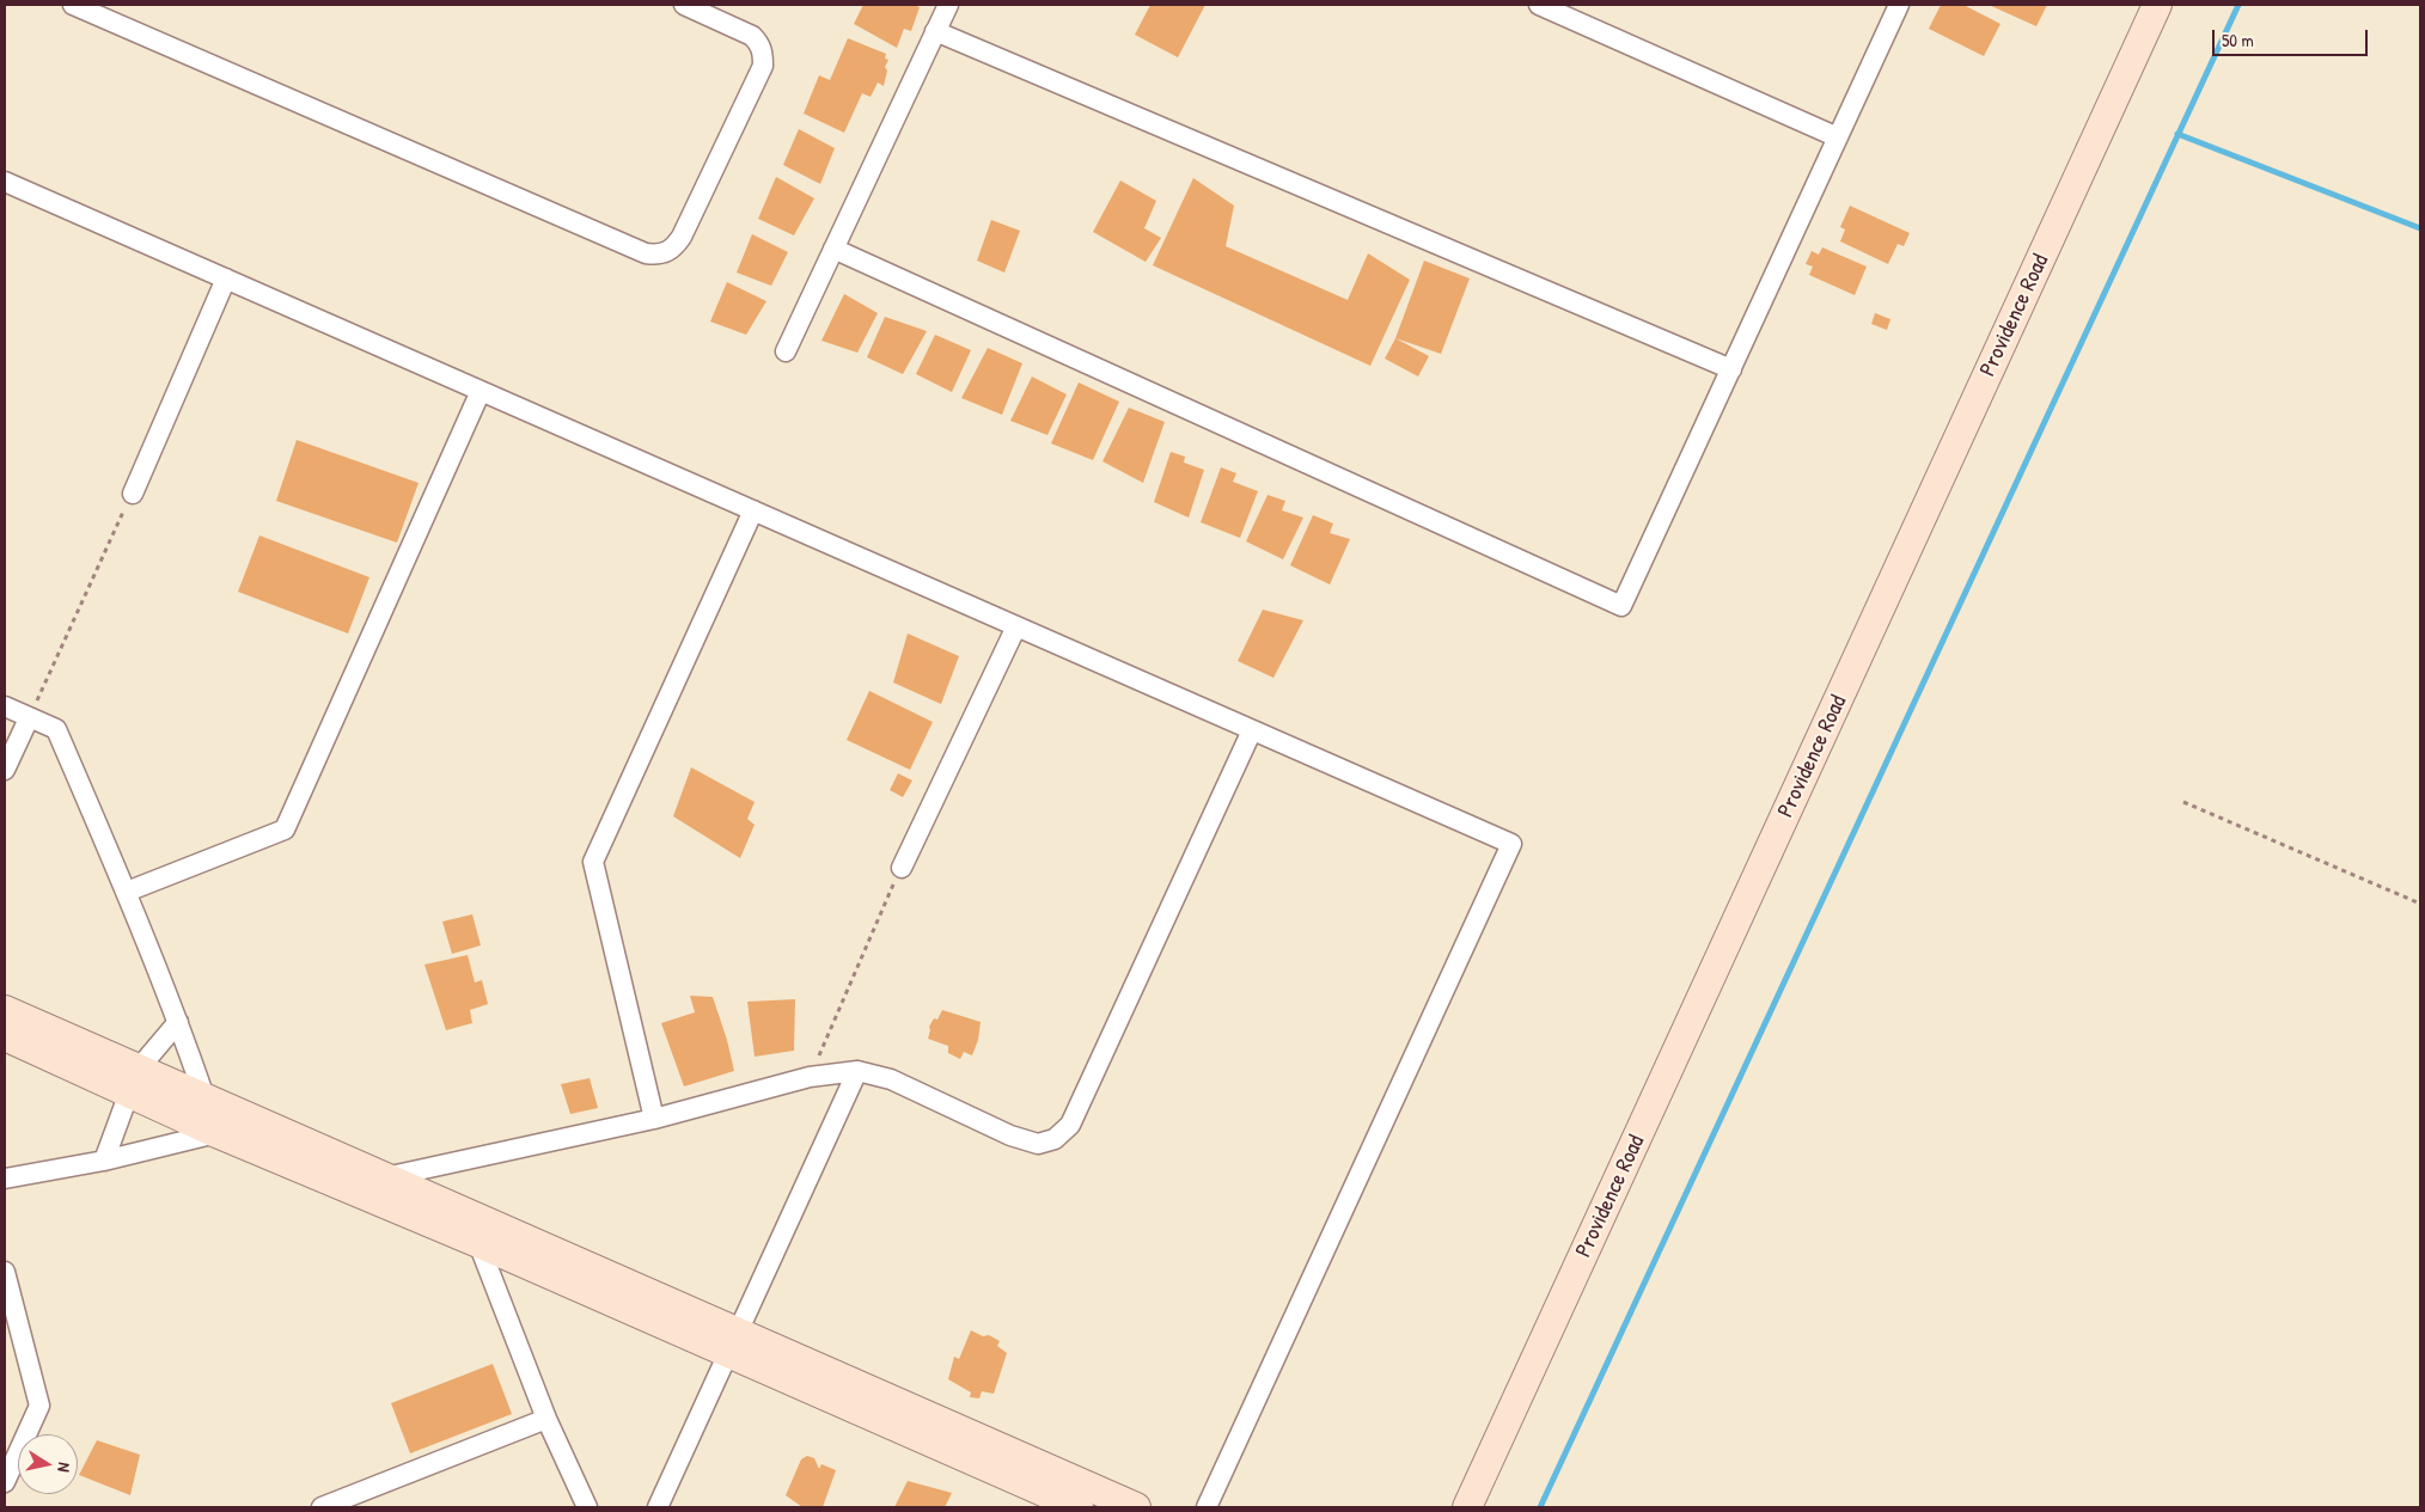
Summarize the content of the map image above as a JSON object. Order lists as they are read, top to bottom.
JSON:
{
  "streets": {
    "street": ["Providence Road"]
  },
  "scale_bar": "50 m",
  "north": "right"
}
